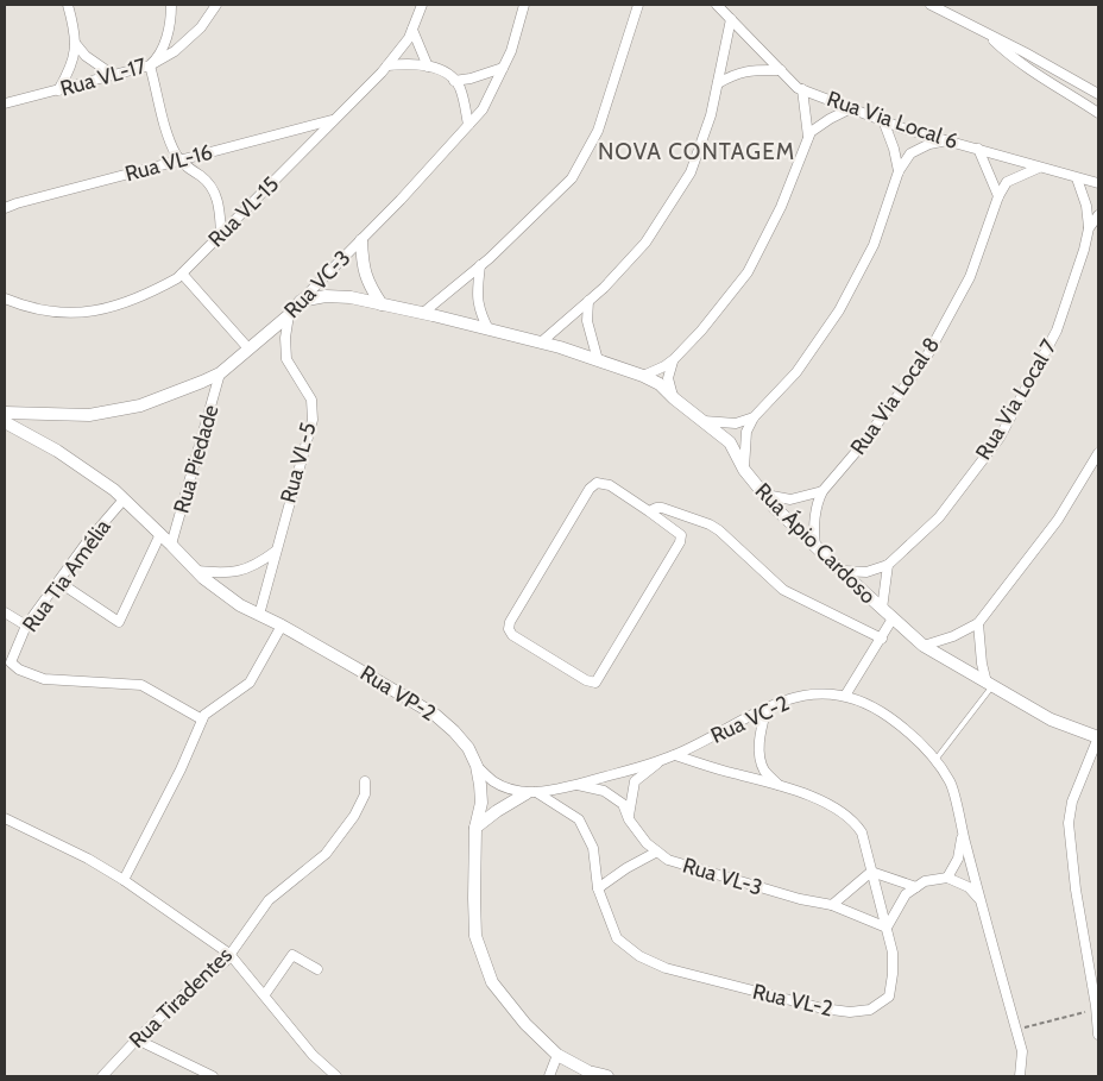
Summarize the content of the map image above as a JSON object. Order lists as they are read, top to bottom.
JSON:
{
  "streets": {
    "street": [
      "Rua VL-17",
      "Rua Via Local 6",
      "Rua VL-16",
      "Rua VL-15",
      "Rua VC-3",
      "Rua Via Local 8",
      "Rua Via Local 7",
      "Rua Piedade",
      "Rua VL-5",
      "Rua Ápio Cardoso",
      "Rua Tia Amélia",
      "Rua VP-2",
      "Rua VC-2",
      "Rua VL-3",
      "Rua Tiradentes",
      "Rua VL-2"
    ]
  },
  "crossings": [
    ["Rua Via Local 6", "Rua Via Local 8"],
    ["Rua Via Local 6", "Rua Via Local 7"],
    ["Rua VL-16", "Rua VL-15"],
    ["Rua VC-3", "Rua Piedade"],
    ["Rua VC-3", "Rua VL-5"],
    ["Rua VC-3", "Rua Ápio Cardoso"],
    ["Rua Via Local 8", "Rua Ápio Cardoso"],
    ["Rua Via Local 7", "Rua Ápio Cardoso"],
    ["Rua Piedade", "Rua VP-2"],
    ["Rua VL-5", "Rua VP-2"],
    ["Rua Tia Amélia", "Rua VP-2"],
    ["Rua VC-2", "Rua VL-3"],
    ["Rua VC-2", "Rua VL-2"],
    ["Rua VL-3", "Rua VL-2"]
  ],
  "districts": ["NOVA CONTAGEM"]
}
